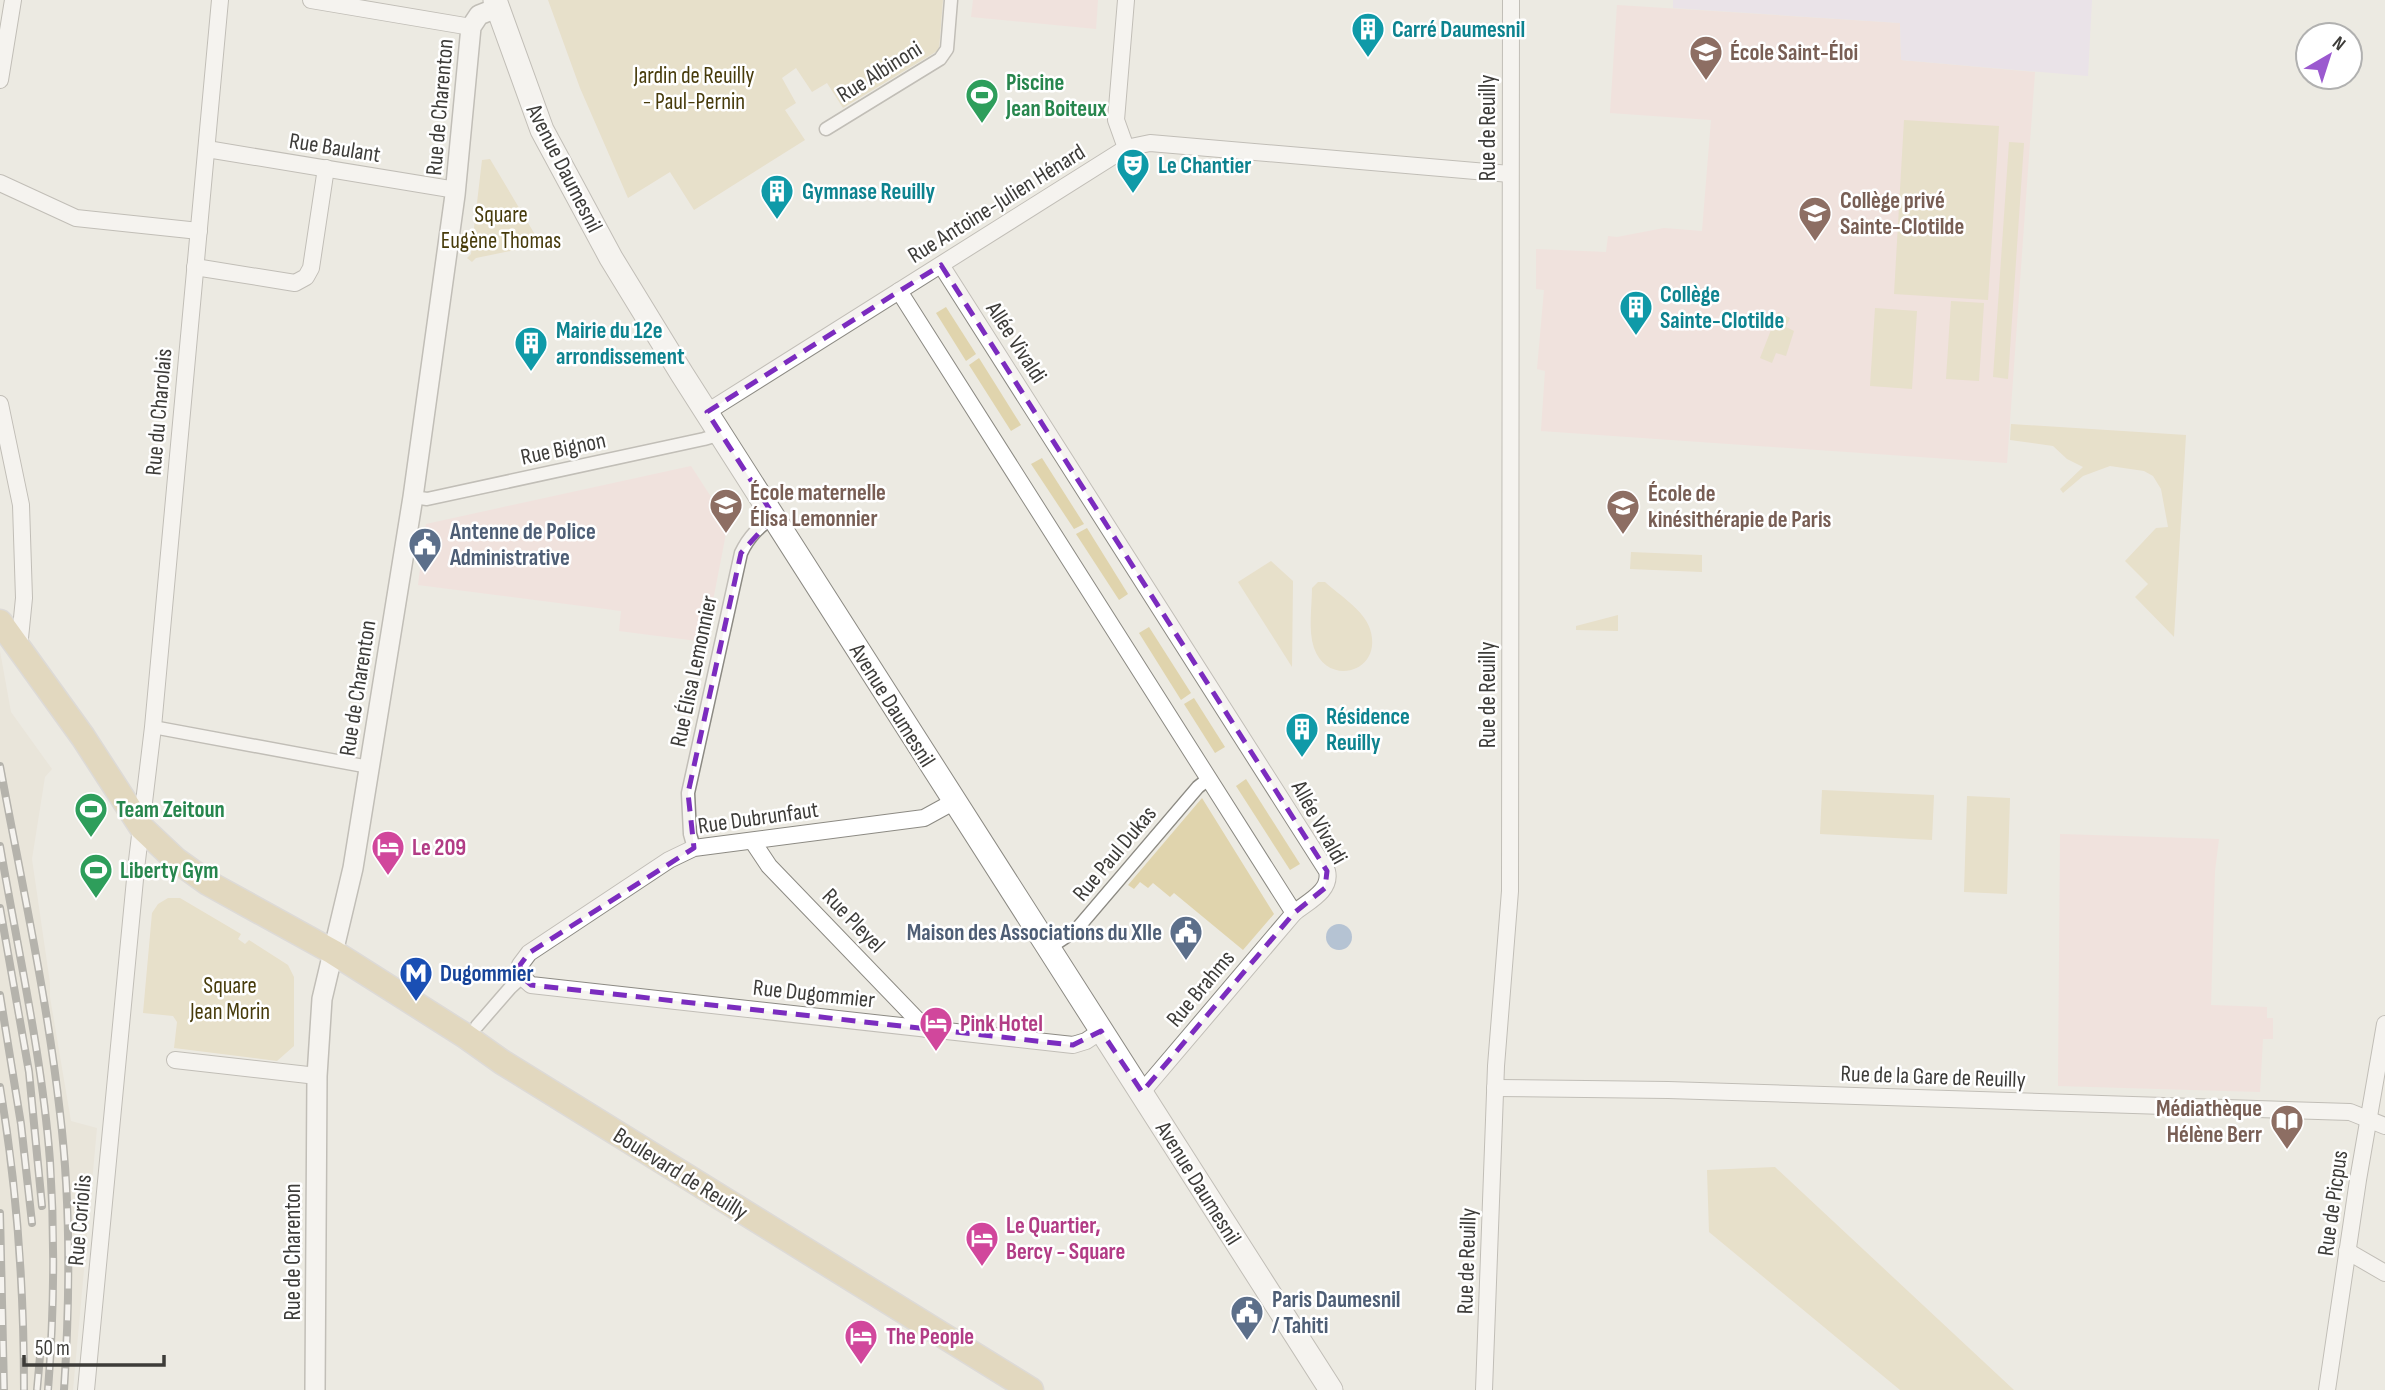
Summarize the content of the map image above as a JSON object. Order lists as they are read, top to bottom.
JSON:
{
  "streets": {
    "main road": ["Avenue Daumesnil", "Boulevard de Reuilly"],
    "street": [
      "Rue Albinoni",
      "Rue de Charenton",
      "Rue de Reuilly",
      "Rue Baulant",
      "Rue Antoine-Julien Hénard",
      "Allée Vivaldi",
      "Rue du Charolais",
      "Rue Bignon",
      "Rue Élisa Lemonnier",
      "Rue Dubrunfaut",
      "Rue Paul Dukas",
      "Rue Pleyel",
      "Rue Brahms",
      "Rue Dugommier",
      "Rue de la Gare de Reuilly",
      "Rue de Picpus",
      "Rue Coriolis"
    ]
  },
  "crossings": [
    ["Rue de Charenton", "Rue Baulant"],
    ["Rue de Charenton", "Avenue Daumesnil"],
    ["Rue de Charenton", "Rue Bignon"],
    ["Rue de Charenton", "Boulevard de Reuilly"],
    ["Rue de Reuilly", "Rue Antoine-Julien Hénard"],
    ["Rue de Reuilly", "Rue de la Gare de Reuilly"],
    ["Rue Baulant", "Rue du Charolais"],
    ["Avenue Daumesnil", "Rue Antoine-Julien Hénard"],
    ["Avenue Daumesnil", "Rue Bignon"],
    ["Avenue Daumesnil", "Rue Élisa Lemonnier"],
    ["Avenue Daumesnil", "Rue Dubrunfaut"],
    ["Avenue Daumesnil", "Rue Paul Dukas"],
    ["Avenue Daumesnil", "Rue Brahms"],
    ["Avenue Daumesnil", "Rue Dugommier"],
    ["Rue Antoine-Julien Hénard", "Allée Vivaldi"],
    ["Allée Vivaldi", "Rue Brahms"],
    ["Rue du Charolais", "Boulevard de Reuilly"],
    ["Rue du Charolais", "Rue Coriolis"],
    ["Rue Élisa Lemonnier", "Rue Dubrunfaut"],
    ["Rue Dubrunfaut", "Rue Pleyel"],
    ["Rue Dubrunfaut", "Rue Dugommier"],
    ["Rue Pleyel", "Rue Dugommier"],
    ["Rue de la Gare de Reuilly", "Rue de Picpus"],
    ["Boulevard de Reuilly", "Rue Coriolis"]
  ],
  "parks": ["Jardin de Reuilly - Paul-Pernin", "Square Eugène Thomas", "Square Jean Morin"],
  "places": {
    "building": [
      "Carré Daumesnil",
      "Gymnase Reuilly",
      "Collège Sainte-Clotilde",
      "Mairie du 12e arrondissement",
      "Résidence Reuilly"
    ],
    "school or university": [
      "École Saint-Éloi",
      "Collège privé Sainte-Clotilde",
      "École maternelle Élisa Lemonnier",
      "École de kinésithérapie de Paris"
    ],
    "sports": ["Piscine Jean Boiteux", "Team Zeitoun", "Liberty Gym"],
    "theatre": ["Le Chantier"],
    "public building": ["Antenne de Police Administrative", "Maison des Associations du XIIe", "Paris Daumesnil / Tahiti"],
    "hotel": [
      "Le 209",
      "Pink Hotel",
      "Le Quartier, Bercy - Square",
      "The People"
    ],
    "metro station": ["Dugommier"],
    "library": ["Médiathèque Hélène Berr"]
  },
  "scale_bar": "50 m",
  "north": "top right"
}
